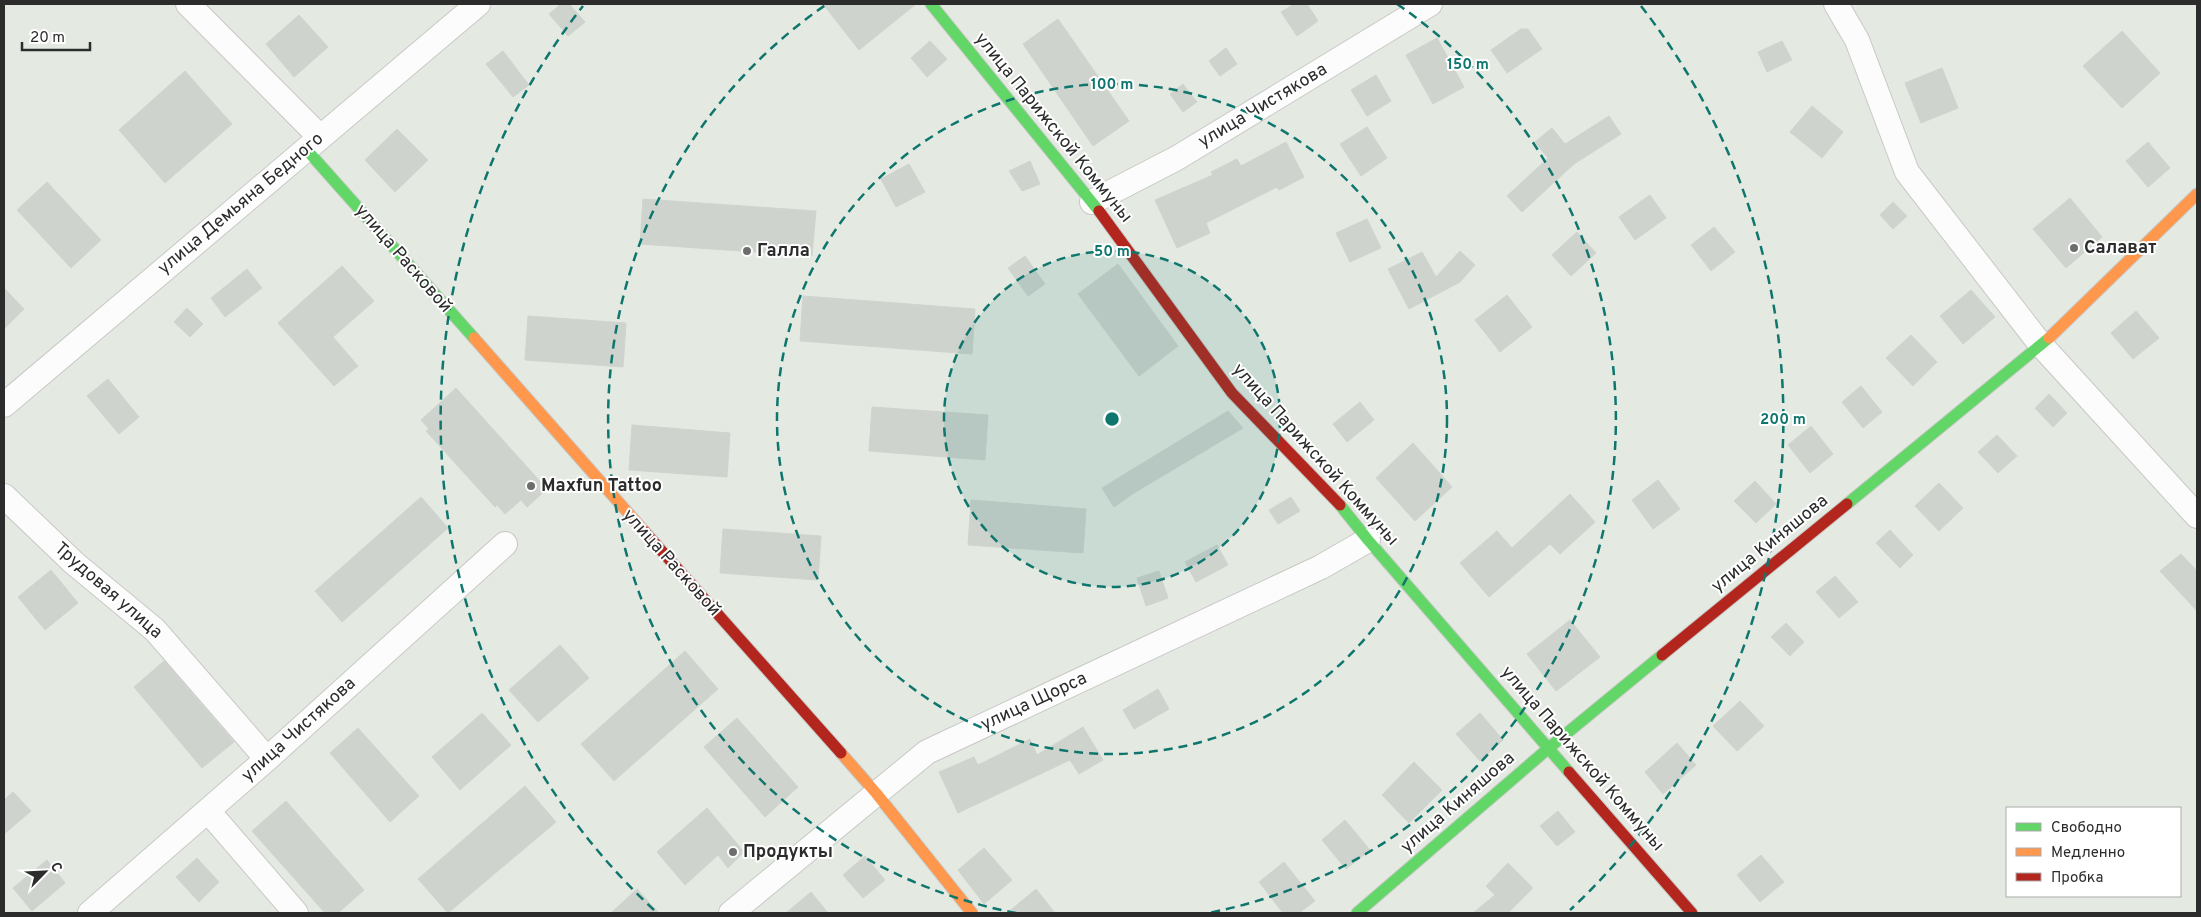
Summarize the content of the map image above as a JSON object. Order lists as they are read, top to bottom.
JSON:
{
  "streets": {
    "street": [
      "улица Чистякова",
      "улица Парижской Коммуны",
      "улица Демьяна Бедного",
      "улица Расковой",
      "улица Киняшова",
      "Трудовая улица",
      "улица Щорса"
    ]
  },
  "crossings": [
    ["улица Чистякова", "улица Парижской Коммуны"],
    ["улица Чистякова", "Трудовая улица"],
    ["улица Парижской Коммуны", "улица Киняшова"],
    ["улица Парижской Коммуны", "улица Щорса"],
    ["улица Демьяна Бедного", "улица Расковой"],
    ["улица Расковой", "улица Щорса"]
  ],
  "places": [
    "Салават",
    "Галла",
    "Maxfun Tattoo",
    "Продукты"
  ],
  "legend": ["Свободно", "Медленно", "Пробка"],
  "scale_bar": "20 m",
  "north": "top right",
  "rings": [
    "150 m",
    "100 m",
    "50 m",
    "200 m"
  ]
}
